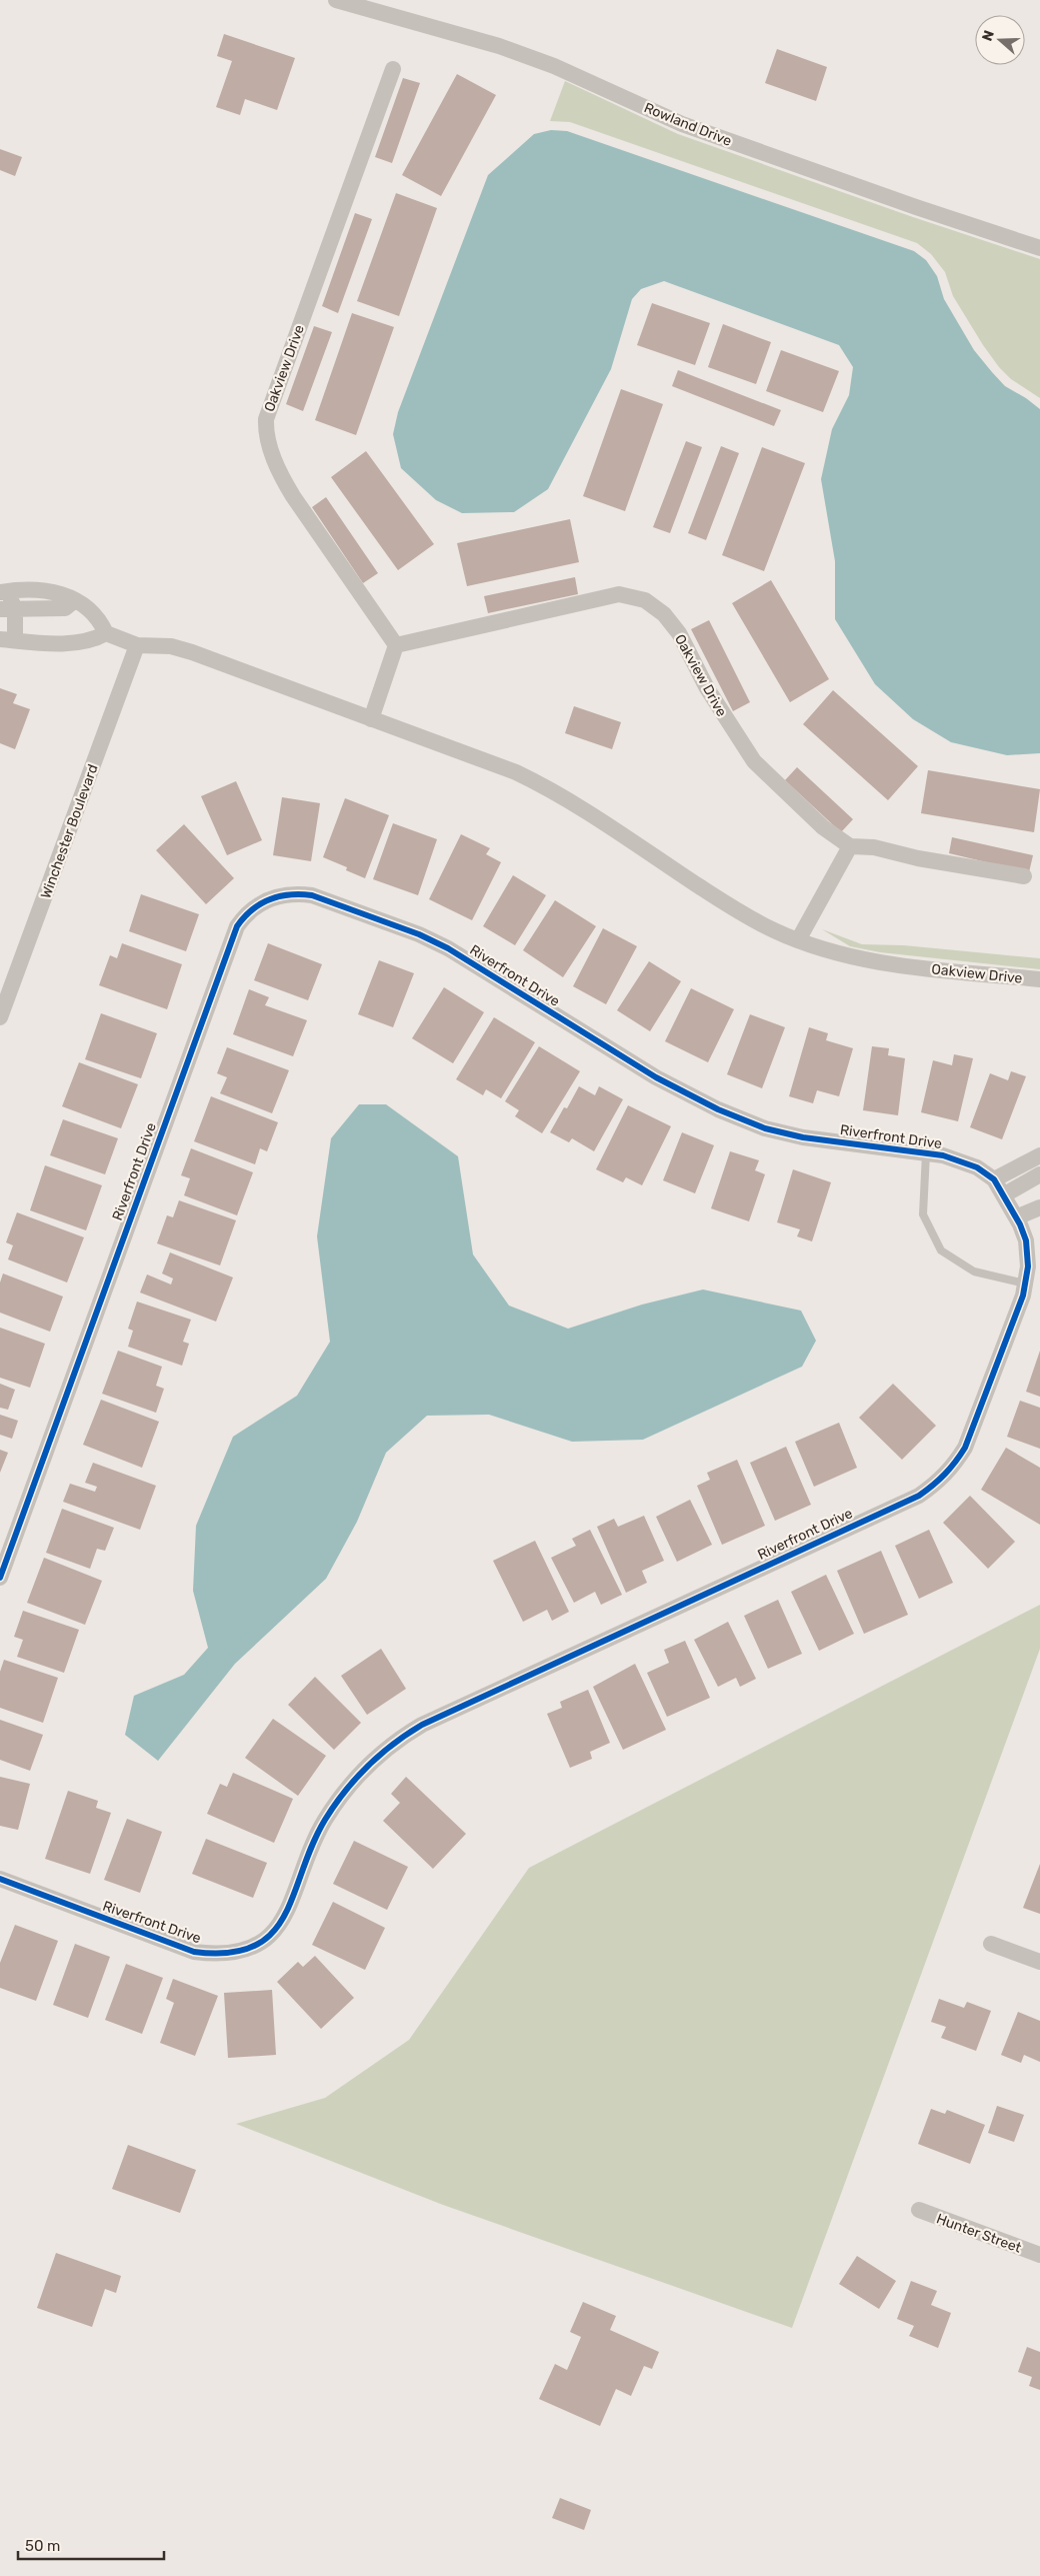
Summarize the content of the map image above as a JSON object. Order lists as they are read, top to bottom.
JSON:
{
  "streets": {
    "street": [
      "Rowland Drive",
      "Oakview Drive",
      "Winchester Boulevard",
      "Riverfront Drive",
      "Hunter Street"
    ]
  },
  "crossings": [
    ["Oakview Drive", "Winchester Boulevard"]
  ],
  "scale_bar": "50 m",
  "north": "left"
}
